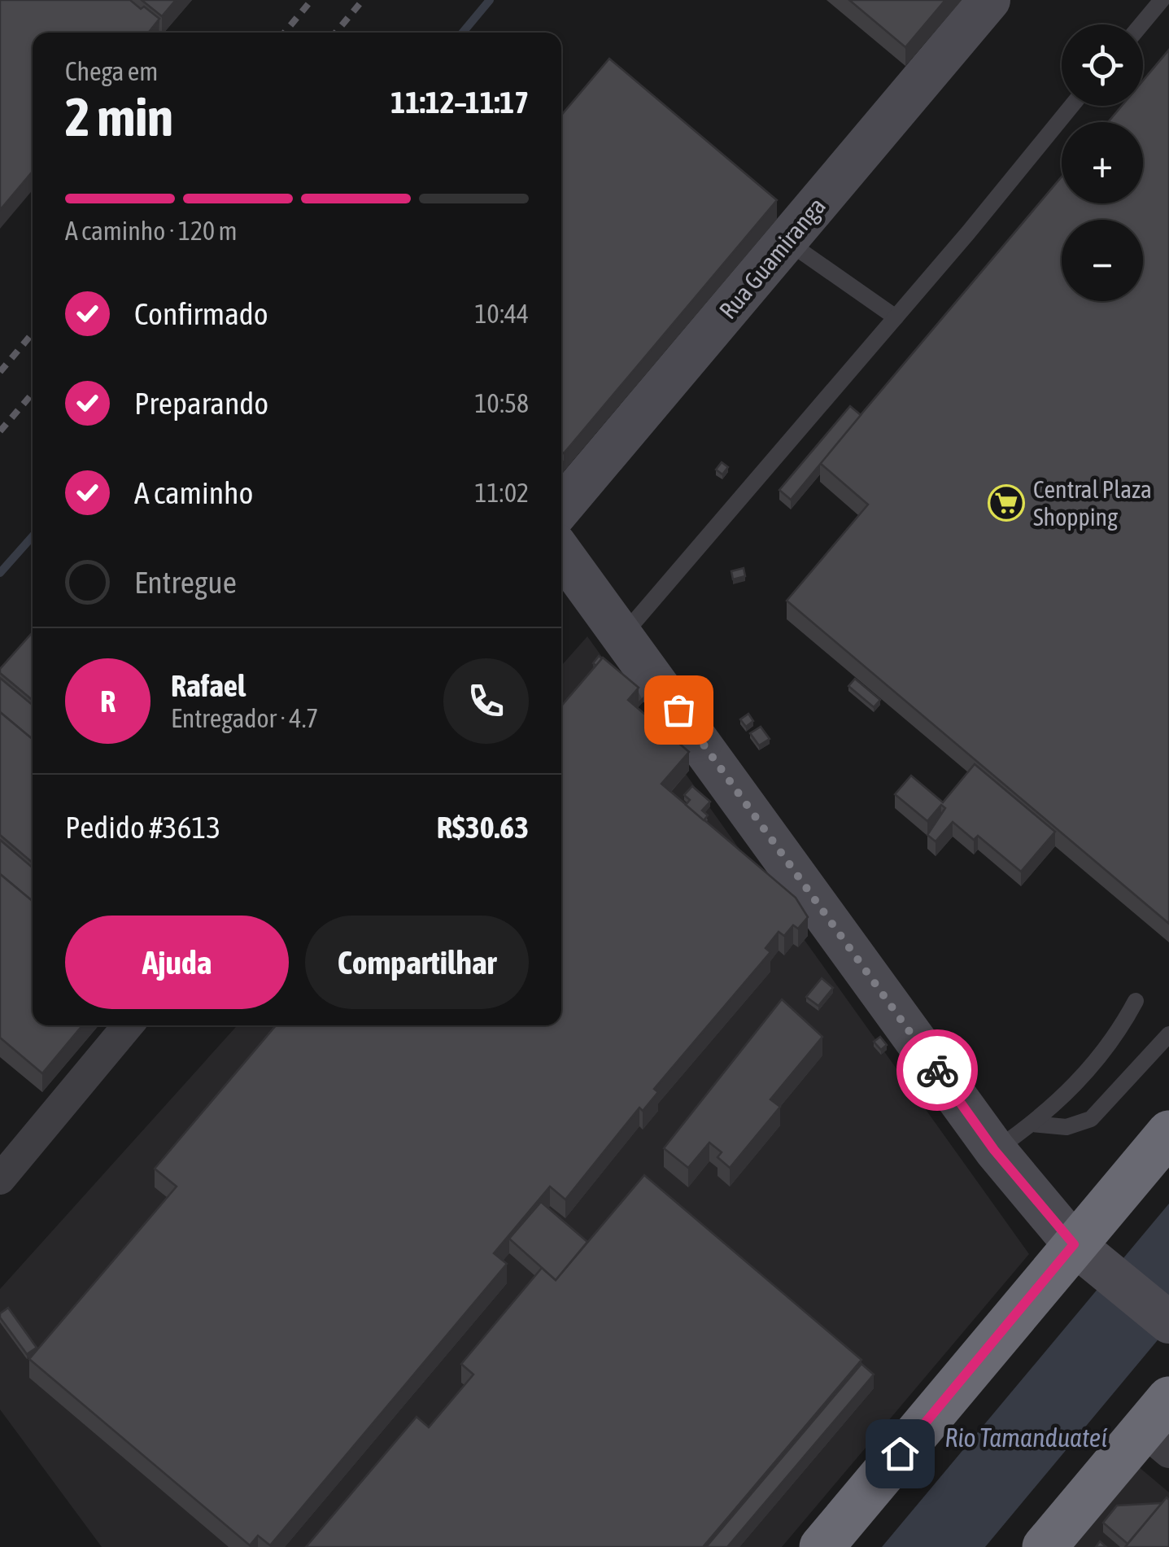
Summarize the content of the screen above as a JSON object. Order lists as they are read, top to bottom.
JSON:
{
  "streets": {
    "street": ["Rua Guamiranga"]
  },
  "water": ["Rio Tamanduateí"],
  "places": {
    "supermarket": ["Central Plaza Shopping"]
  },
  "page": {
    "map_buttons": ["+", "−"],
    "heading": ["2 min", "Chega em", "11:12–11:17"],
    "panel": [
      "Rafael",
      "Entregador · 4.7",
      "Pedido #3613",
      "R$30.63"
    ],
    "bar": "A caminho · 120 m",
    "list": [
      ["Confirmado", "10:44"],
      ["Preparando", "10:58"],
      ["A caminho", "11:02"],
      "Entregue"
    ],
    "round": "R",
    "buttons": ["Ajuda", "Compartilhar"]
  }
}
